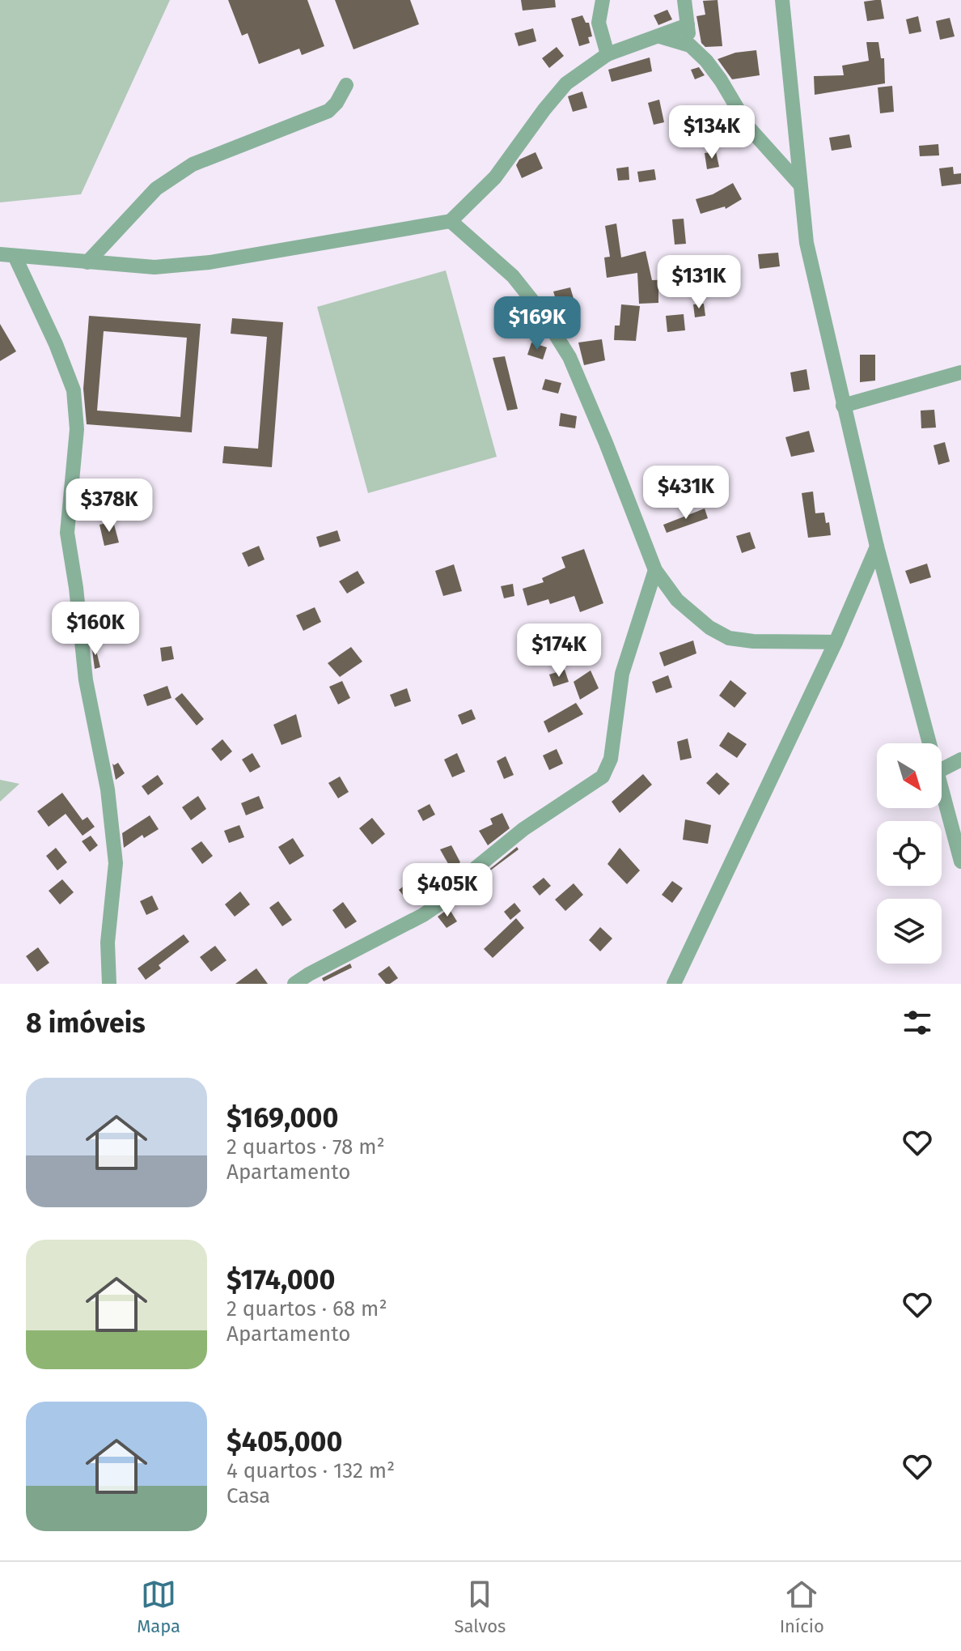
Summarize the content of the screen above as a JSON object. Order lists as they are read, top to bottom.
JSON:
{
  "north": "bottom right",
  "page": {
    "price": [
      "$134K",
      "$131K",
      "$169K",
      "$431K",
      "$378K",
      "$160K",
      "$174K",
      "$405K"
    ],
    "heading": "8 imóveis",
    "list": [
      {
        "name": "$169,000",
        "note": "2 quartos · 78 m² · Apartamento"
      },
      {
        "name": "$174,000",
        "note": "2 quartos · 68 m² · Apartamento"
      },
      {
        "name": "$405,000",
        "note": "4 quartos · 132 m² · Casa"
      }
    ],
    "tabs": ["Mapa", "Salvos", "Início"]
  }
}
